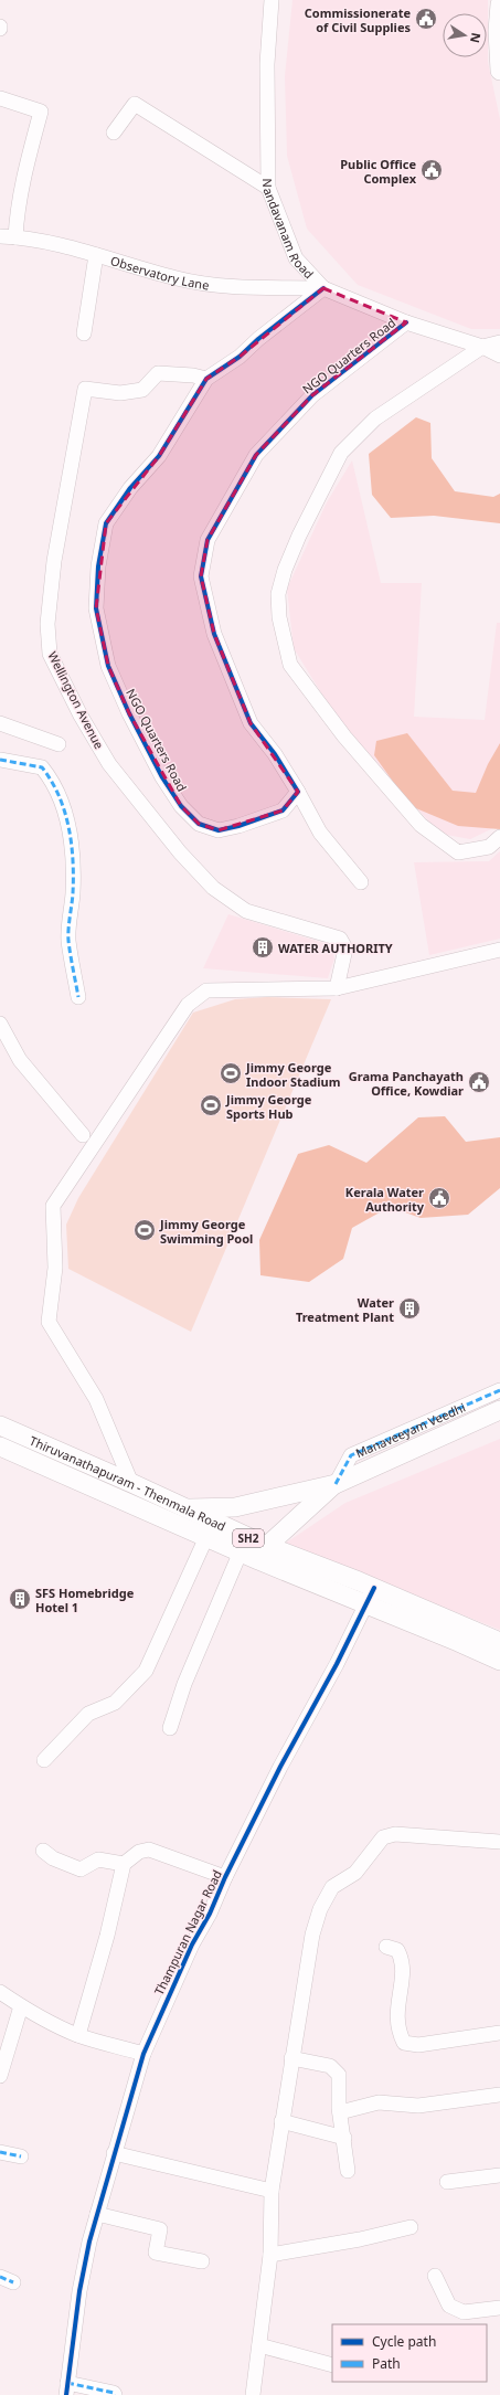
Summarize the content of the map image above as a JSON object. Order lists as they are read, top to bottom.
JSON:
{
  "streets": {
    "main road": ["Manaveeyam Veedhi", "Thiruvanathapuram - Thenmala Road", "SH2"],
    "street": [
      "Nandavanam Road",
      "Observatory Lane",
      "NGO Quarters Road",
      "Wellington Avenue",
      "Thampuran Nagar Road"
    ]
  },
  "crossings": [
    ["Nandavanam Road", "Observatory Lane"],
    ["Nandavanam Road", "NGO Quarters Road"],
    ["NGO Quarters Road", "Wellington Avenue"],
    ["Manaveeyam Veedhi", "Thiruvanathapuram - Thenmala Road"],
    ["Thiruvanathapuram - Thenmala Road", "Thampuran Nagar Road"]
  ],
  "places": {
    "public building": [
      "Commissionerate of Civil Supplies",
      "Public Office Complex",
      "Grama Panchayath Office, Kowdiar",
      "Kerala Water Authority"
    ],
    "building": ["WATER AUTHORITY", "Water Treatment Plant", "SFS Homebridge Hotel 1"],
    "sports": ["Jimmy George Indoor Stadium", "Jimmy George Sports Hub", "Jimmy George Swimming Pool"]
  },
  "legend": ["Cycle path", "Path"],
  "north": "right"
}
